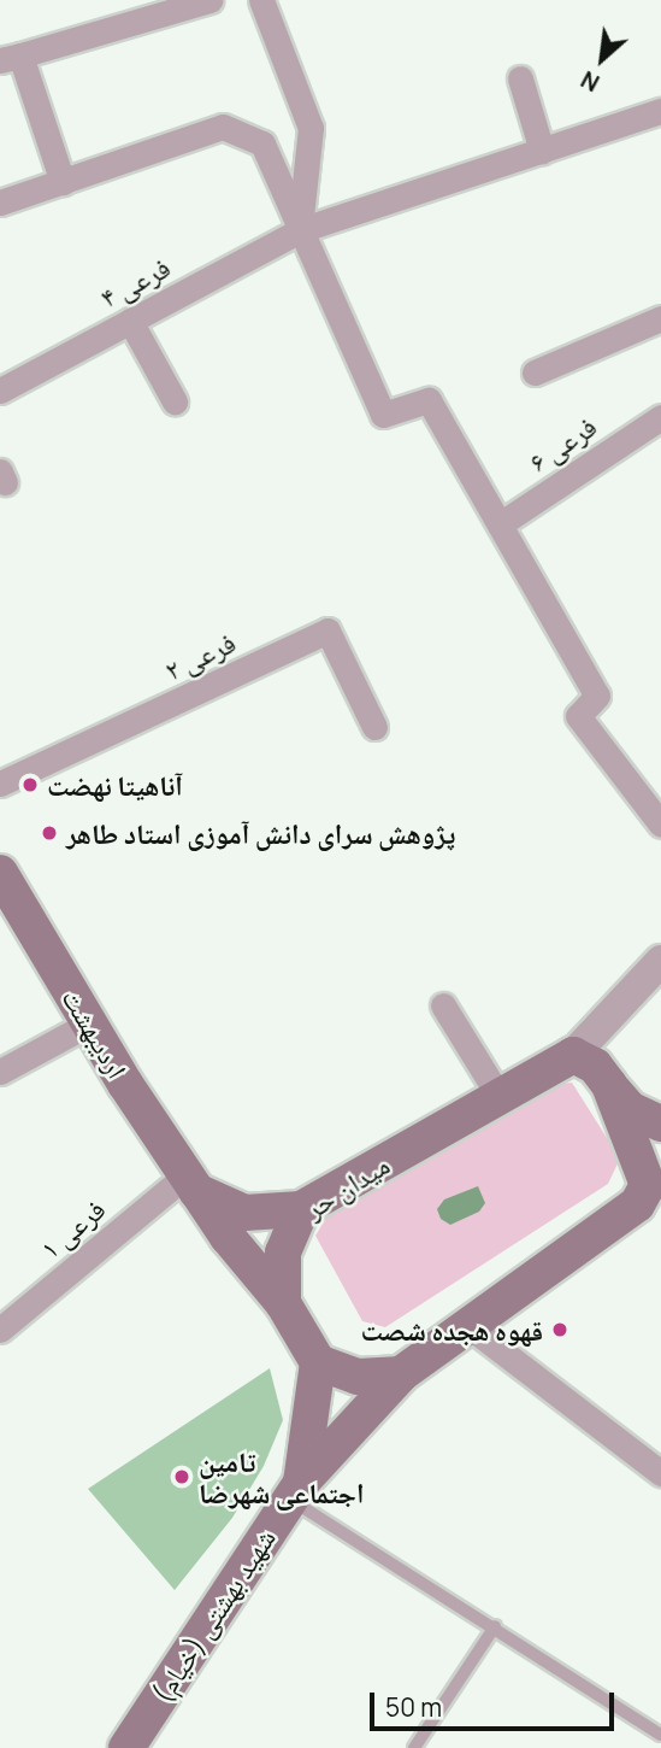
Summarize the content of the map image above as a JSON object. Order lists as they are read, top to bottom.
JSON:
{
  "streets": {
    "main road": ["اردیبهشت", "میدان حر", "شهید بهشتی (خیام)"],
    "street": [
      "فرعی ۴",
      "فرعی ۶",
      "فرعی ۲",
      "فرعی ۱"
    ]
  },
  "crossings": [
    ["اردیبهشت", "میدان حر"],
    ["اردیبهشت", "فرعی ۱"]
  ],
  "places": [
    "آناهیتا نهضت",
    "پژوهش سرای دانش آموزی استاد طاهر",
    "قهوه هجده شصت",
    "تامین اجتماعی شهرضا"
  ],
  "scale_bar": "50 m",
  "north": "bottom left"
}
